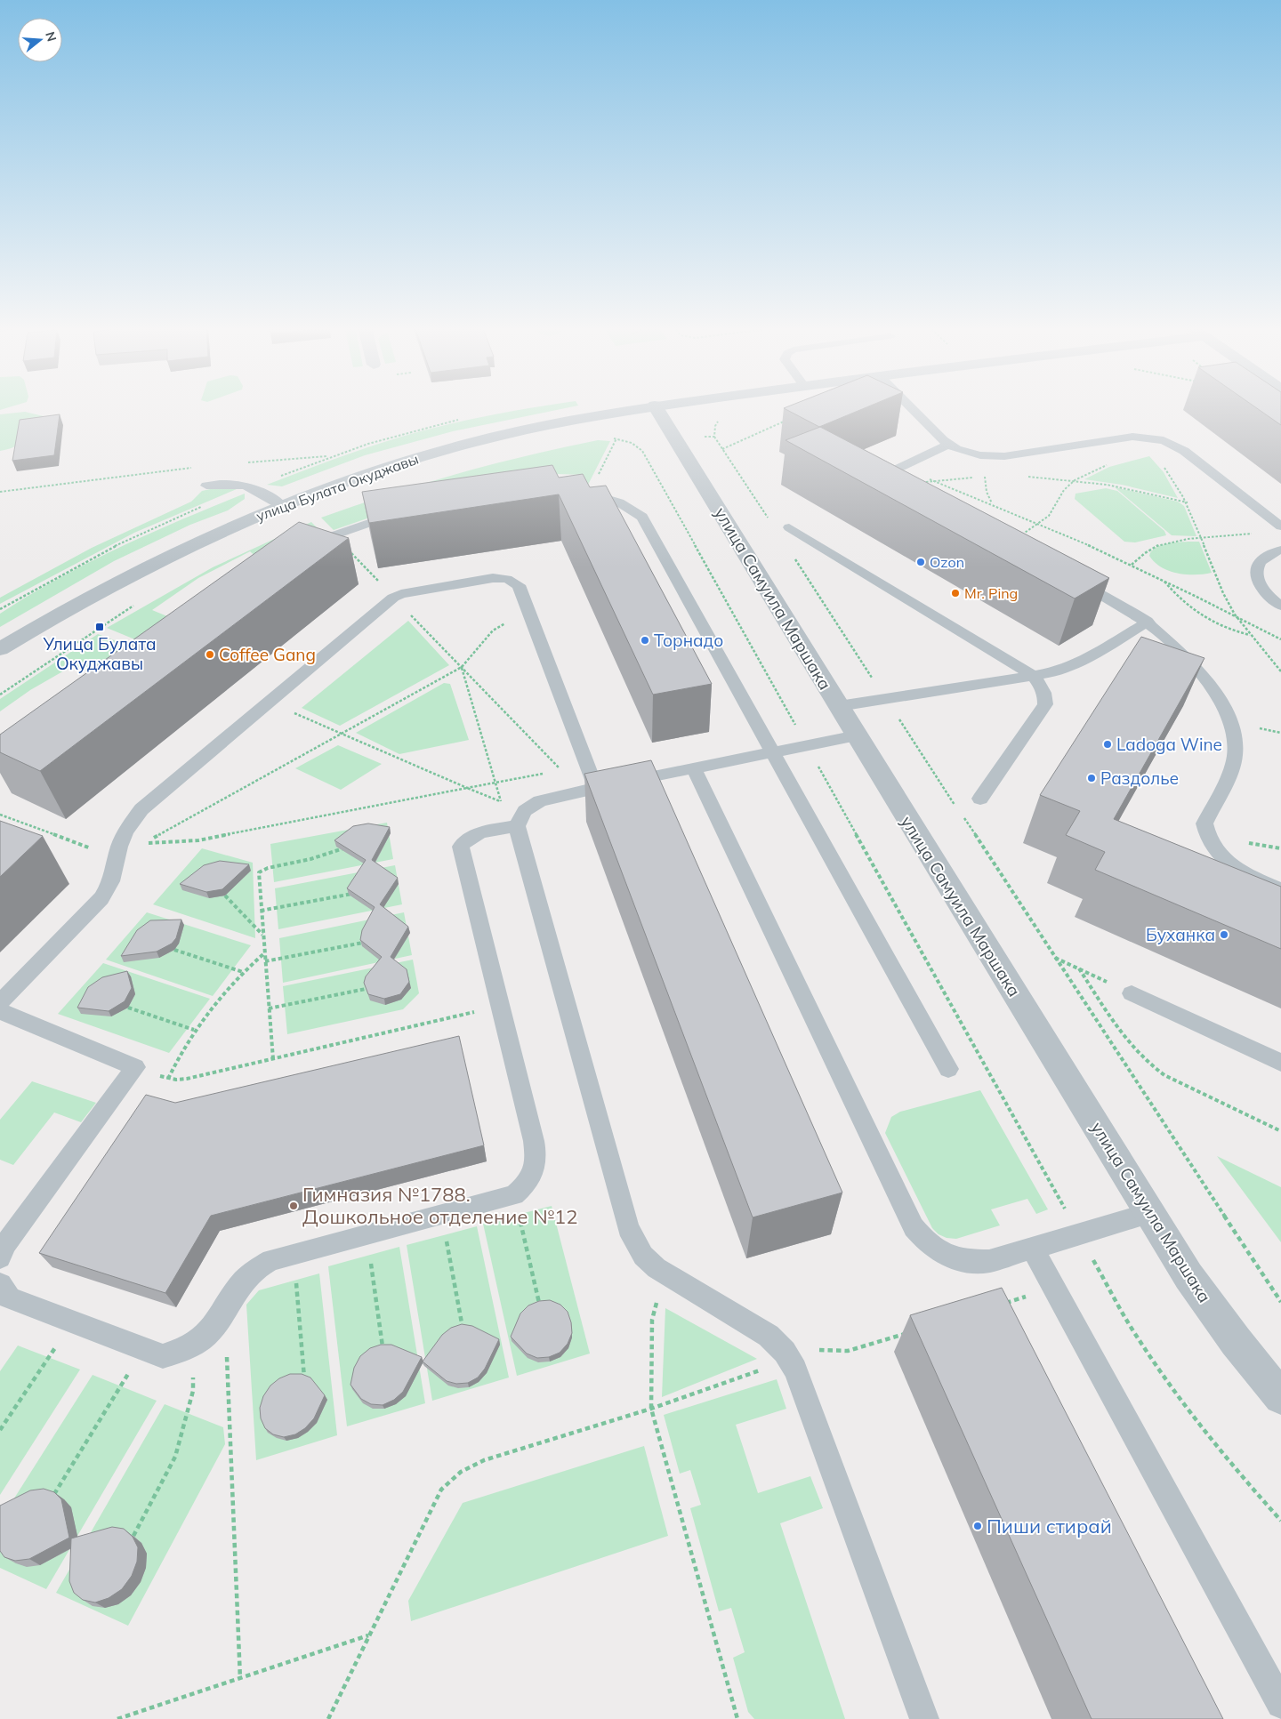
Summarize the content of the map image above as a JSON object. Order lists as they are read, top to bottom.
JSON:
{
  "streets": {
    "street": ["улица Булата Окуджавы", "улица Самуила Маршака"]
  },
  "places": {
    "other": [
      "Ozon",
      "Mr. Ping",
      "Торнадо",
      "Coffee Gang",
      "Ladoga Wine",
      "Раздолье",
      "Буханка",
      "Гимназия №1788. Дошкольное отделение №12",
      "Пиши стирай"
    ],
    "transit": ["Улица Булата Окуджавы"]
  },
  "north": "right"
}
